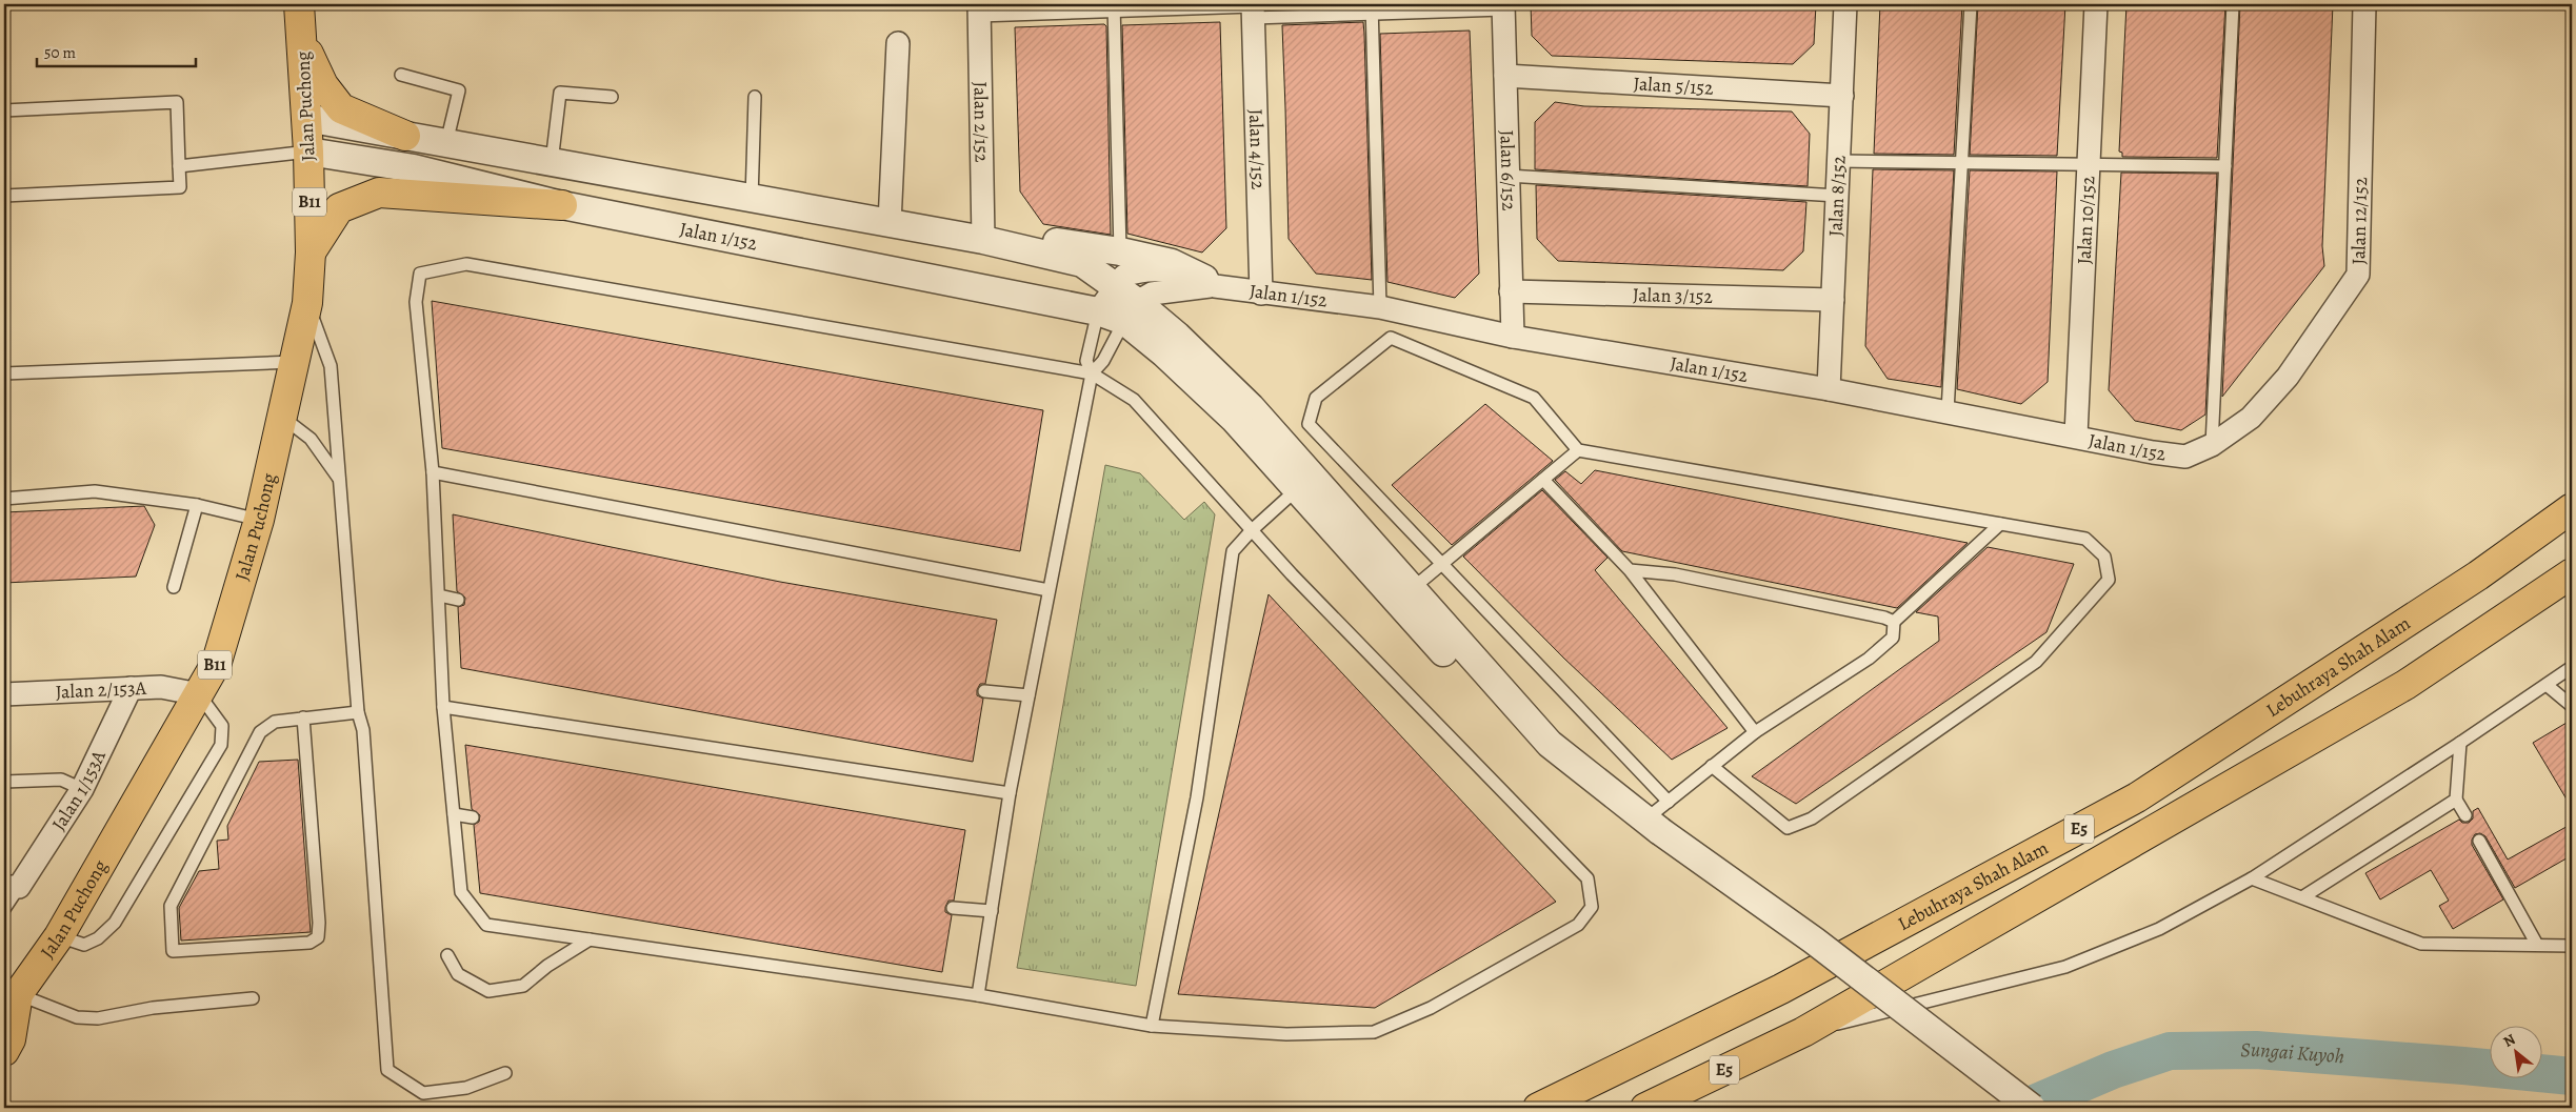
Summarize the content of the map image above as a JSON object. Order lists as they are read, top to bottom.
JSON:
{
  "streets": {
    "main road": [
      "Jalan Puchong",
      "B11",
      "Lebuhraya Shah Alam",
      "E5"
    ],
    "street": [
      "Jalan 5/152",
      "Jalan 2/152",
      "Jalan 4/152",
      "Jalan 6/152",
      "Jalan 8/152",
      "Jalan 10/152",
      "Jalan 12/152",
      "Jalan 1/152",
      "Jalan 3/152",
      "Jalan 2/153A",
      "Jalan 1/153A"
    ]
  },
  "crossings": [
    ["Jalan 5/152", "Jalan 6/152"],
    ["Jalan 5/152", "Jalan 8/152"],
    ["Jalan Puchong", "Jalan 1/152"],
    ["Jalan Puchong", "Jalan 2/153A"],
    ["Jalan 4/152", "Jalan 1/152"],
    ["Jalan 6/152", "Jalan 1/152"],
    ["Jalan 6/152", "Jalan 3/152"],
    ["Jalan 8/152", "Jalan 1/152"],
    ["Jalan 8/152", "Jalan 3/152"],
    ["Jalan 10/152", "Jalan 1/152"],
    ["Jalan 12/152", "Jalan 1/152"],
    ["Jalan 2/153A", "Jalan 1/153A"]
  ],
  "water": ["Sungai Kuyoh"],
  "scale_bar": "50 m",
  "north": "top left"
}
